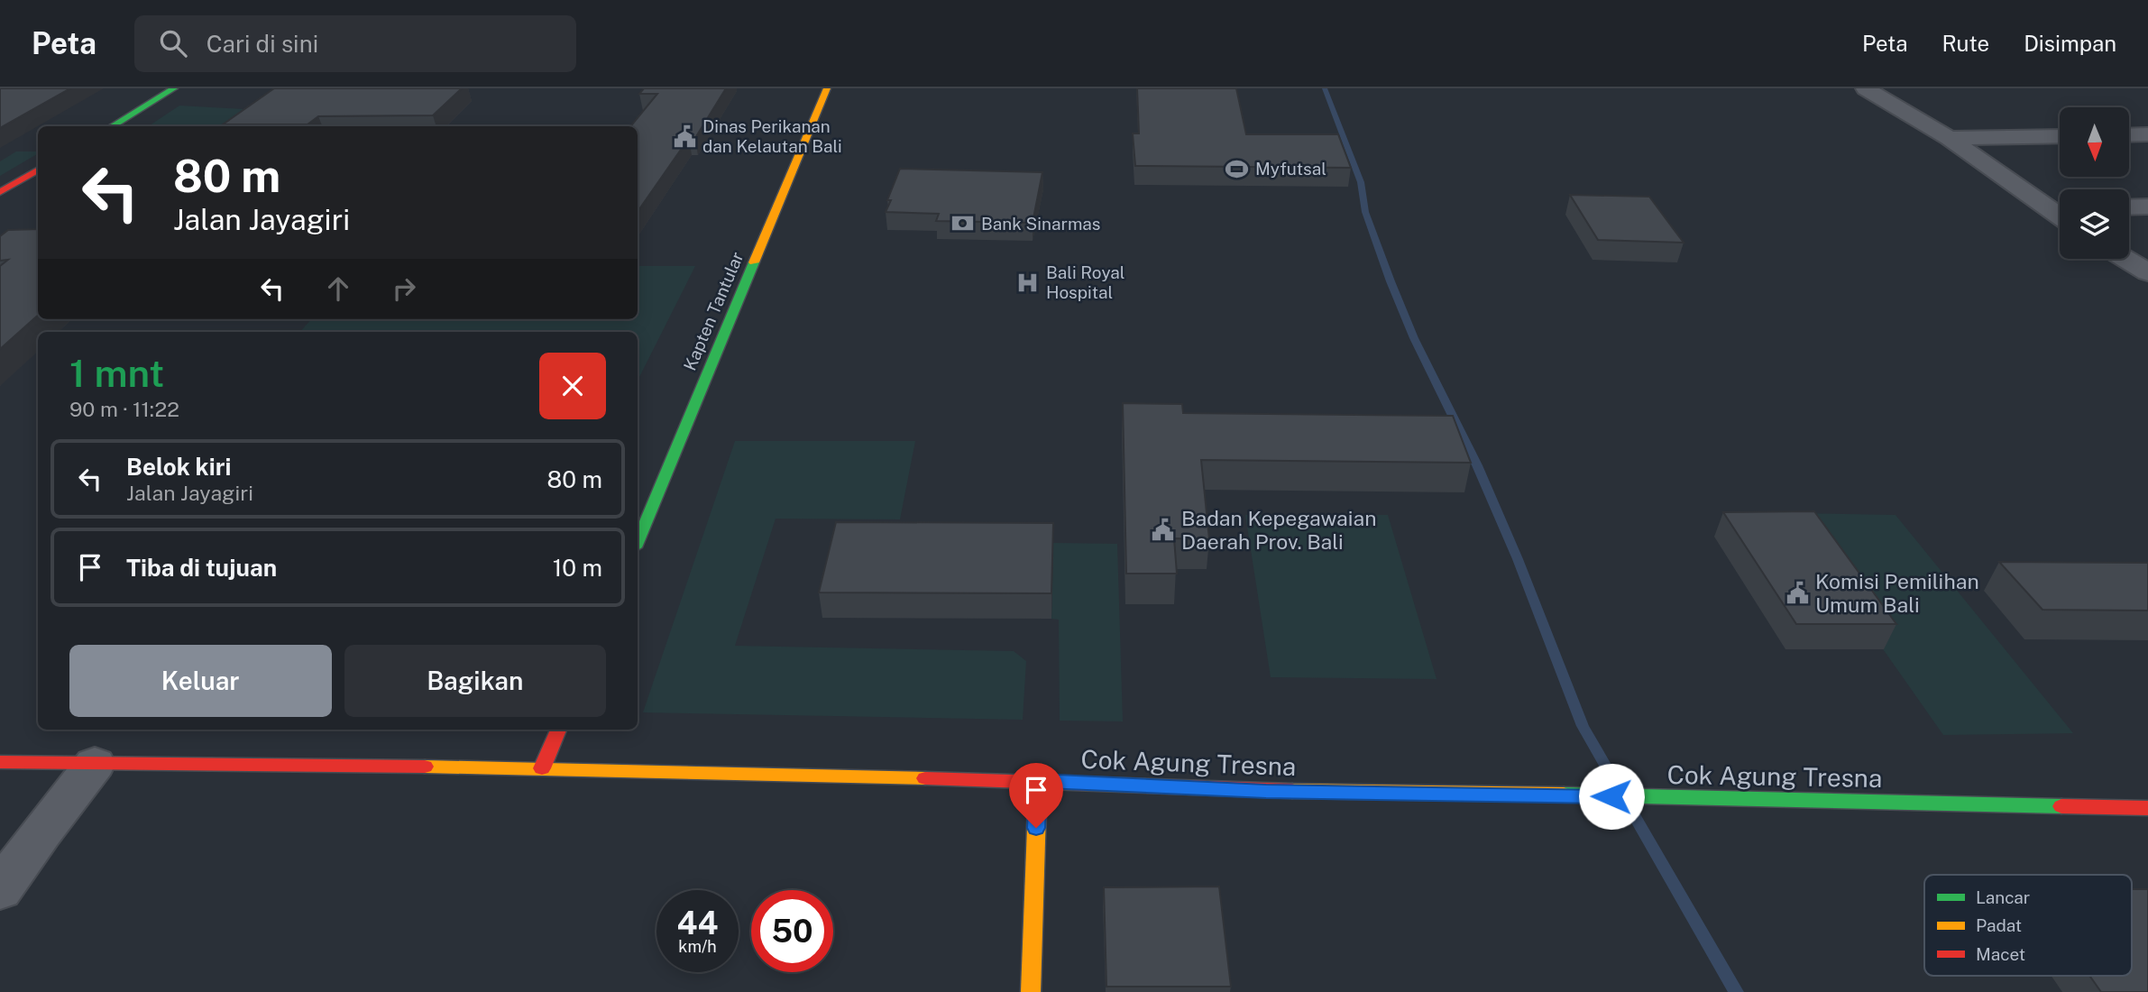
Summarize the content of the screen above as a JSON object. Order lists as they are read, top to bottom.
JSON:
{
  "streets": {
    "street": ["Kapten Tantular", "Cok Agung Tresna"]
  },
  "places": {
    "public building": ["Dinas Perikanan dan Kelautan Bali", "Badan Kepegawaian Daerah Prov. Bali", "Komisi Pemilihan Umum Bali"],
    "sports": ["Myfutsal"],
    "bank": ["Bank Sinarmas"],
    "hospital": ["Bali Royal Hospital"]
  },
  "legend": ["Lancar", "Padat", "Macet"],
  "north": "bottom",
  "page": {
    "header": "Peta",
    "search": "Cari di sini",
    "nav": ["Peta", "Rute", "Disimpan"],
    "turn": ["80 m", "Jalan Jayagiri"],
    "heading": ["1 mnt", "90 m · 11:22"],
    "list": [
      {
        "name": "Belok kiri",
        "note": "Jalan Jayagiri",
        "value": "80 m"
      },
      {
        "name": "Tiba di tujuan",
        "value": "10 m"
      }
    ],
    "buttons": ["Keluar", "Bagikan"],
    "speed": "44 km/h",
    "limit": "50"
  }
}
